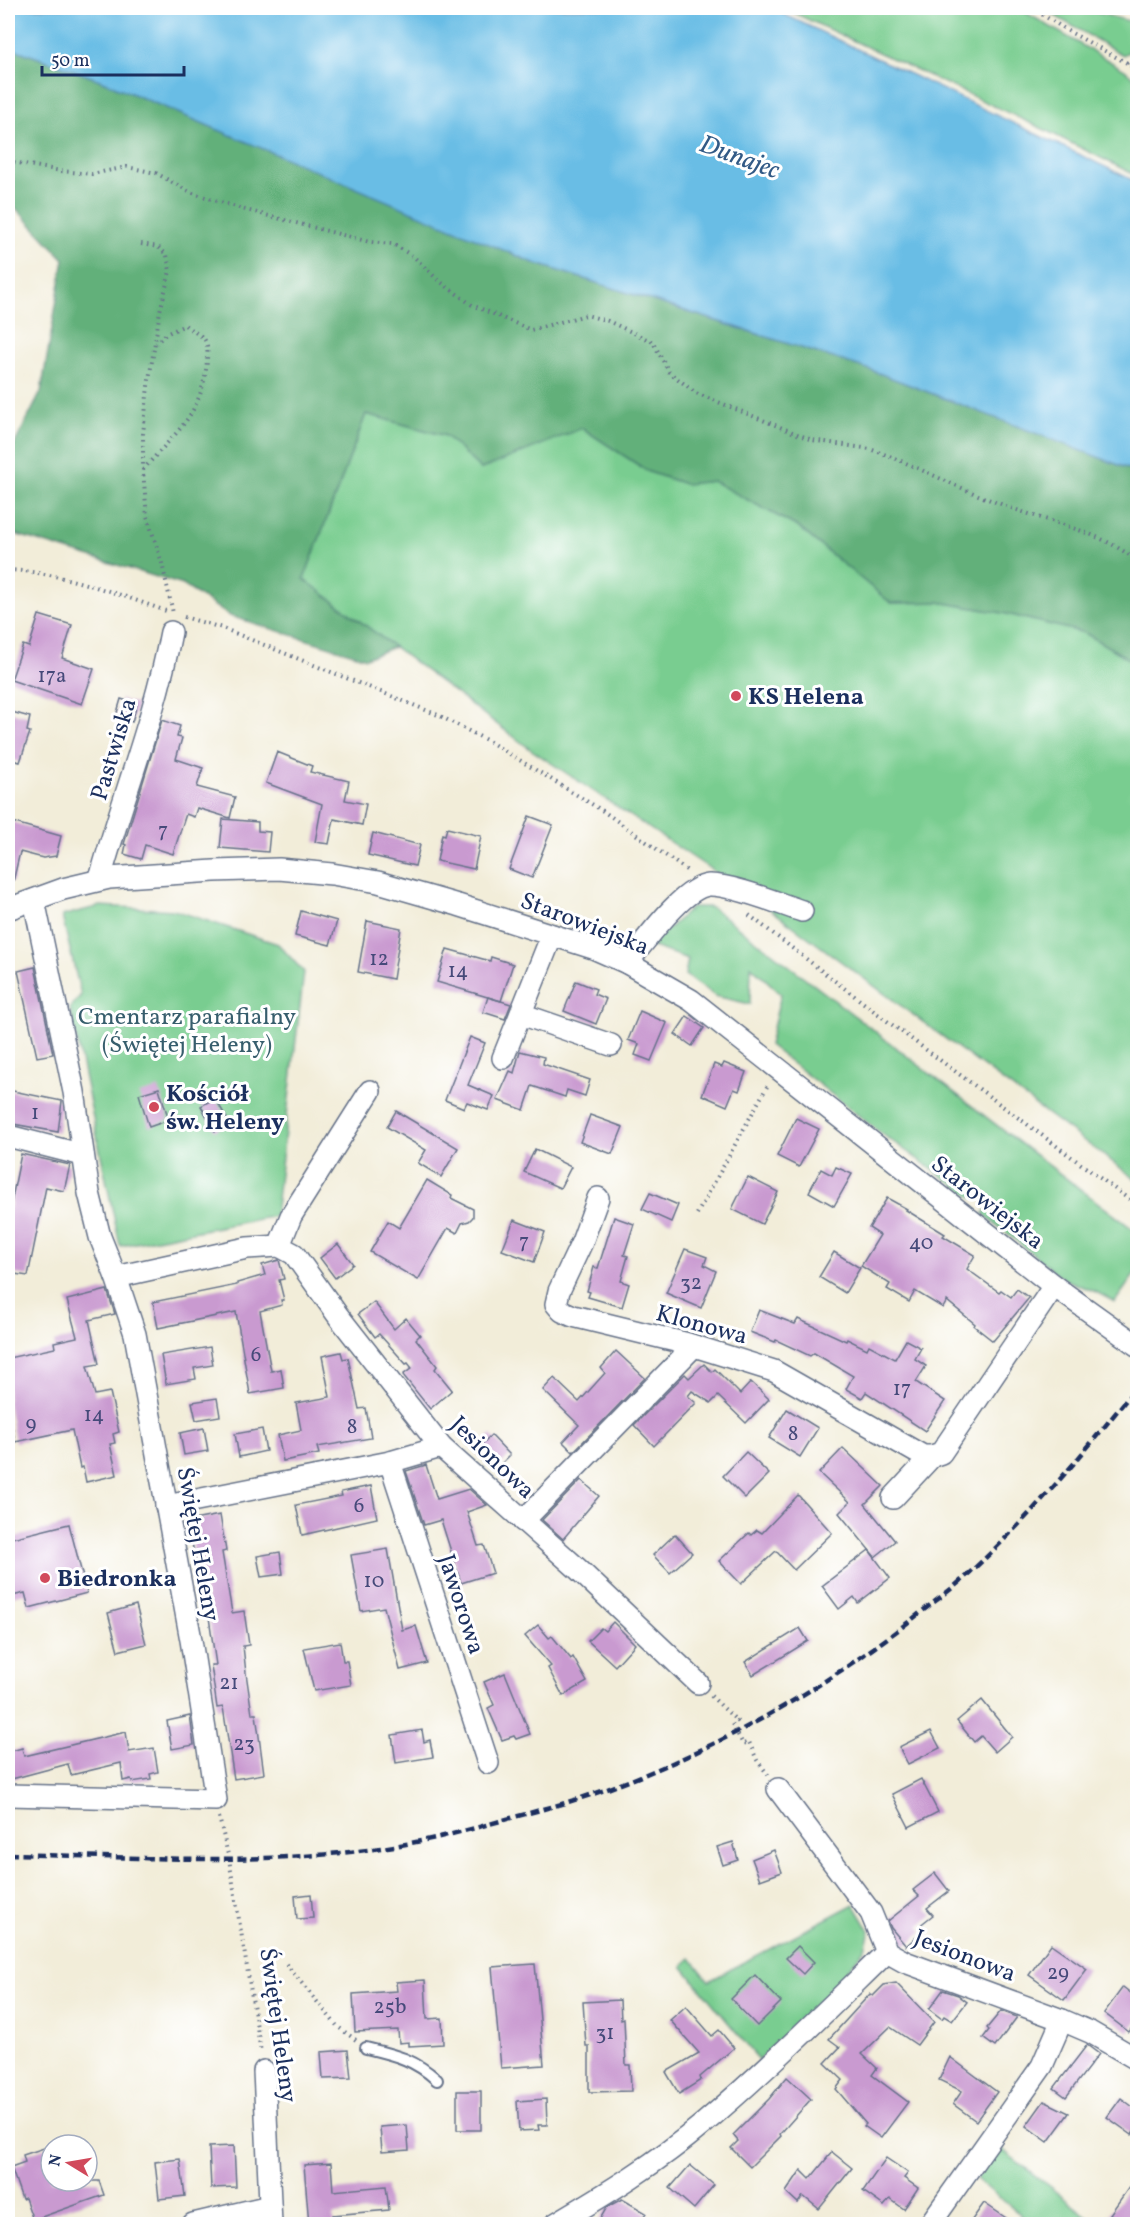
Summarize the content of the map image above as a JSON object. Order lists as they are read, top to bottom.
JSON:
{
  "streets": {
    "street": [
      "Pastwiska",
      "Starowiejska",
      "Klonowa",
      "Jesionowa",
      "Świętej Heleny",
      "Jaworowa"
    ]
  },
  "crossings": [
    ["Pastwiska", "Starowiejska"],
    ["Starowiejska", "Świętej Heleny"]
  ],
  "water": ["Dunajec"],
  "parks": ["Cmentarz parafialny (Świętej Heleny)"],
  "places": ["KS Helena", "Kościół św. Heleny", "Biedronka"],
  "house_numbers": [
    "17a",
    "7",
    "12",
    "14",
    "1",
    "7",
    "40",
    "32",
    "6",
    "17",
    "14",
    "9",
    "8",
    "8",
    "6",
    "10",
    "21",
    "23",
    "29",
    "25b",
    "31"
  ],
  "scale_bar": "50 m",
  "north": "left"
}
